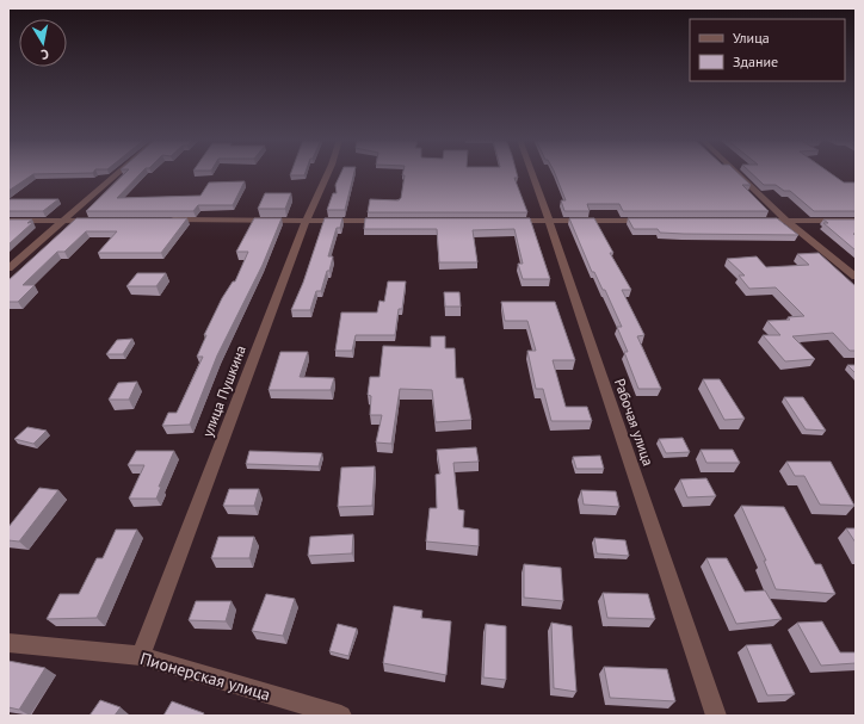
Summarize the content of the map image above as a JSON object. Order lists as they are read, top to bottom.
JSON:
{
  "streets": {
    "street": ["улица Пушкина", "Рабочая улица", "Пионерская улица"]
  },
  "crossings": [
    ["улица Пушкина", "Пионерская улица"]
  ],
  "legend": ["Улица", "Здание"],
  "north": "bottom"
}
